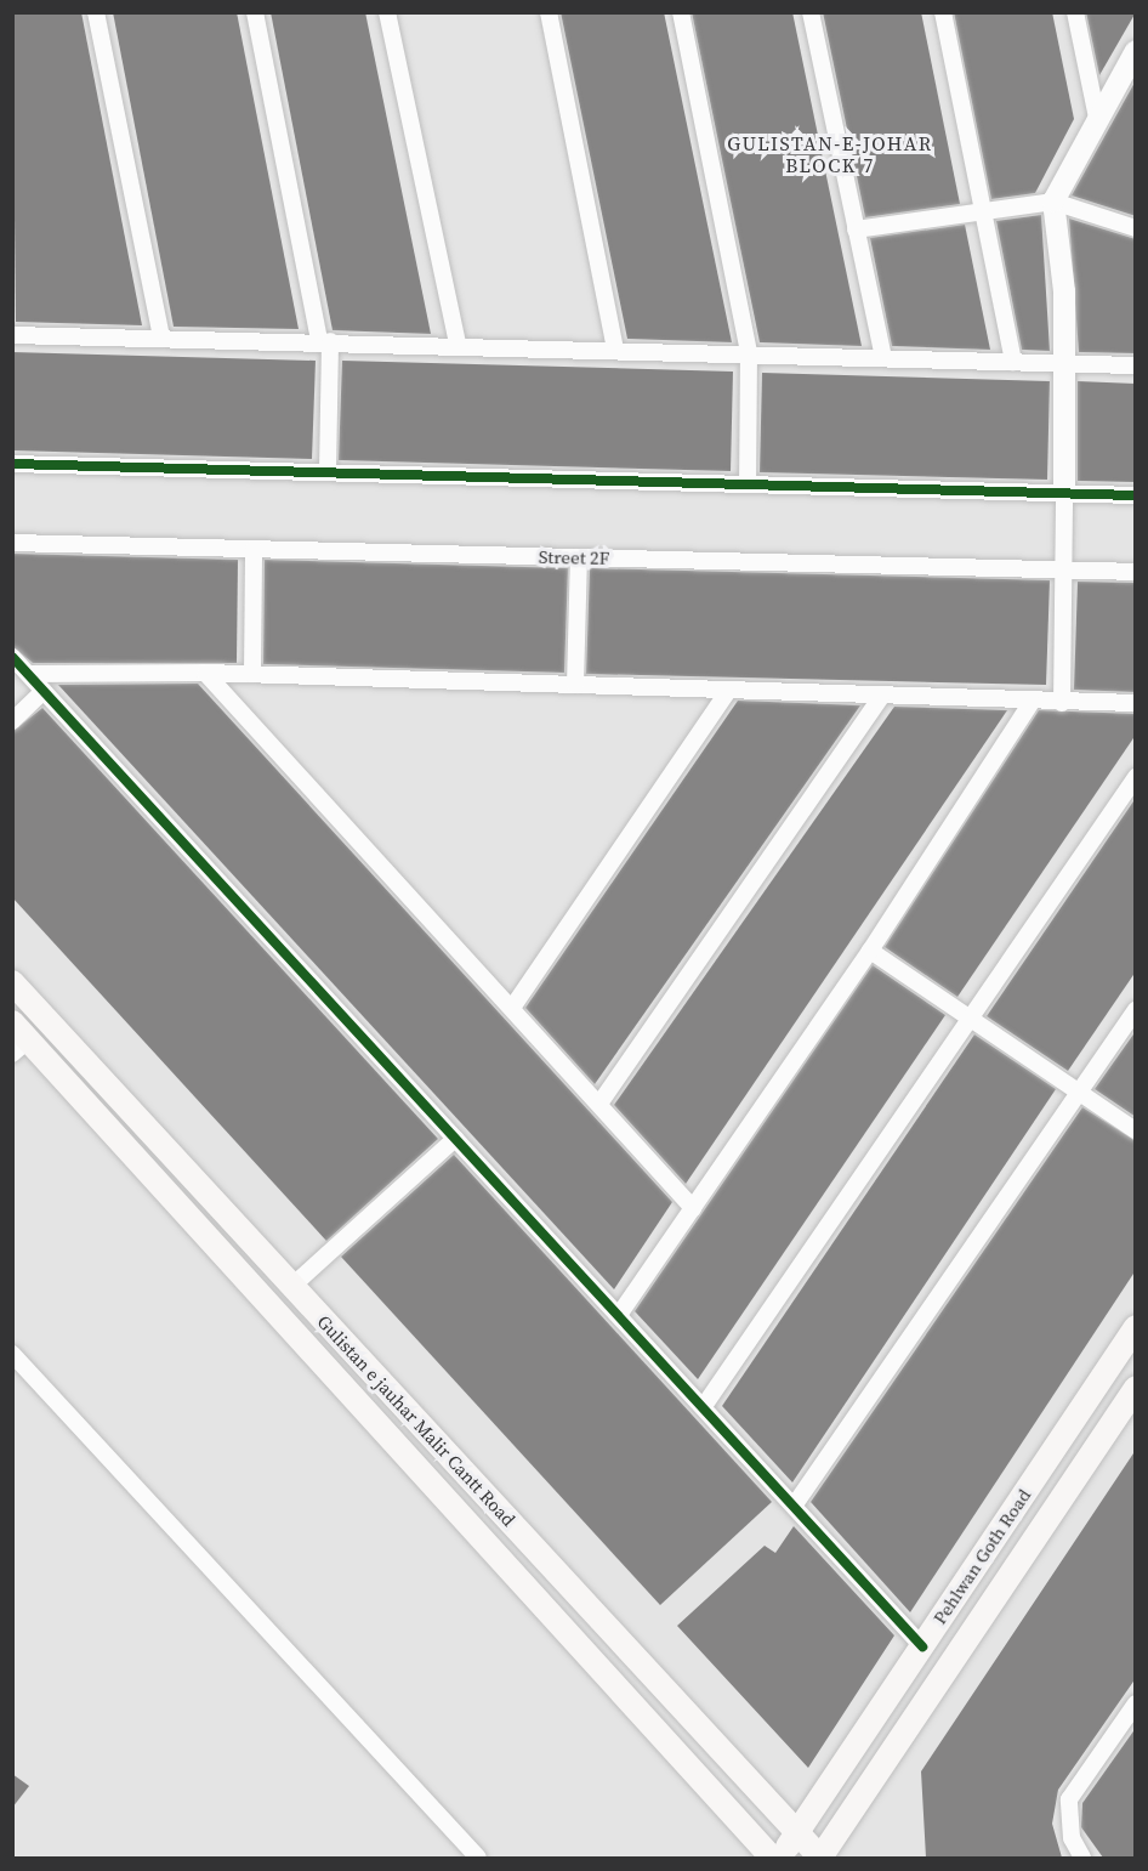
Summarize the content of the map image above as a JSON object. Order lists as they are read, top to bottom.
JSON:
{
  "streets": {
    "main road": ["Gulistan e jauhar Malir Cantt Road", "Pehlwan Goth Road"],
    "street": ["Street 2F"]
  },
  "crossings": [
    ["Gulistan e jauhar Malir Cantt Road", "Pehlwan Goth Road"]
  ],
  "districts": ["GULISTAN-E-JOHAR BLOCK 7"]
}
